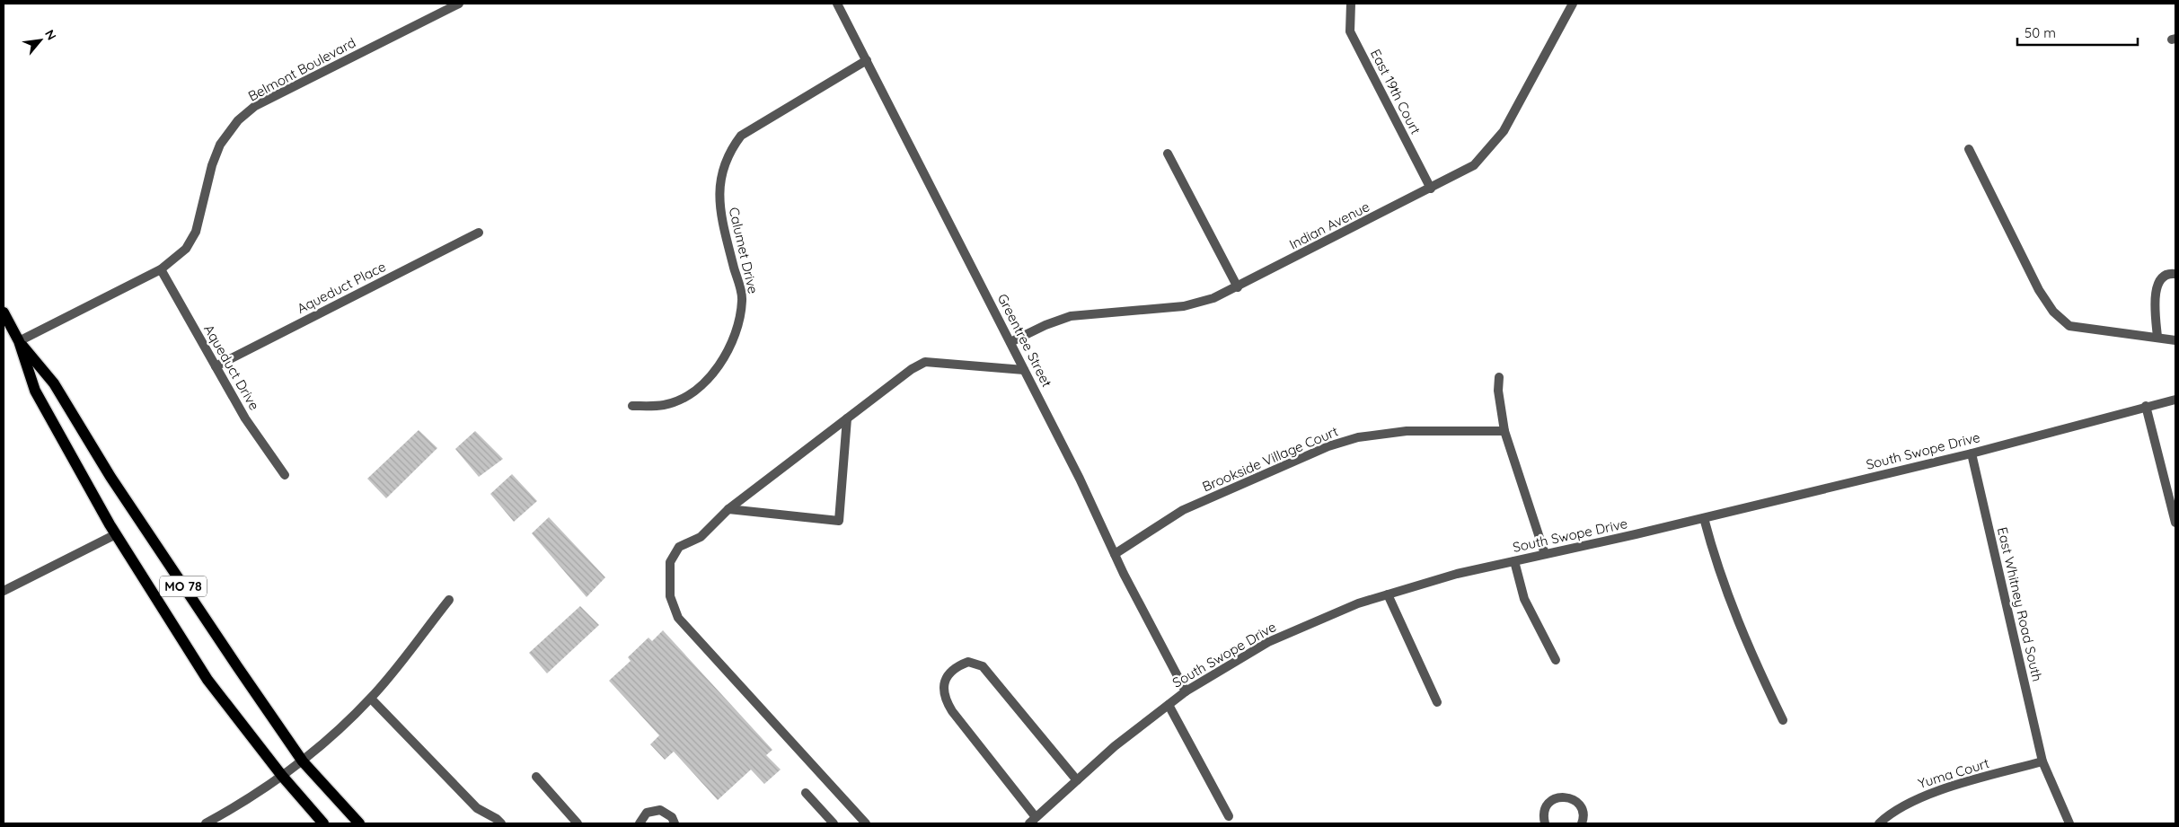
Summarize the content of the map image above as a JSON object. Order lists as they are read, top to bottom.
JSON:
{
  "streets": {
    "main road": ["MO 78"],
    "street": [
      "Belmont Boulevard",
      "East 19th Court",
      "Indian Avenue",
      "Calumet Drive",
      "Aqueduct Place",
      "Greentree Street",
      "Aqueduct Drive",
      "South Swope Drive",
      "Brookside Village Court",
      "East Whitney Road South",
      "Yuma Court"
    ]
  },
  "crossings": [
    ["Belmont Boulevard", "Aqueduct Drive"],
    ["Belmont Boulevard", "MO 78"],
    ["East 19th Court", "Indian Avenue"],
    ["Indian Avenue", "Greentree Street"],
    ["Calumet Drive", "Greentree Street"],
    ["Aqueduct Place", "Aqueduct Drive"],
    ["Greentree Street", "South Swope Drive"],
    ["Greentree Street", "Brookside Village Court"],
    ["South Swope Drive", "East Whitney Road South"],
    ["East Whitney Road South", "Yuma Court"]
  ],
  "scale_bar": "50 m",
  "north": "top right"
}
